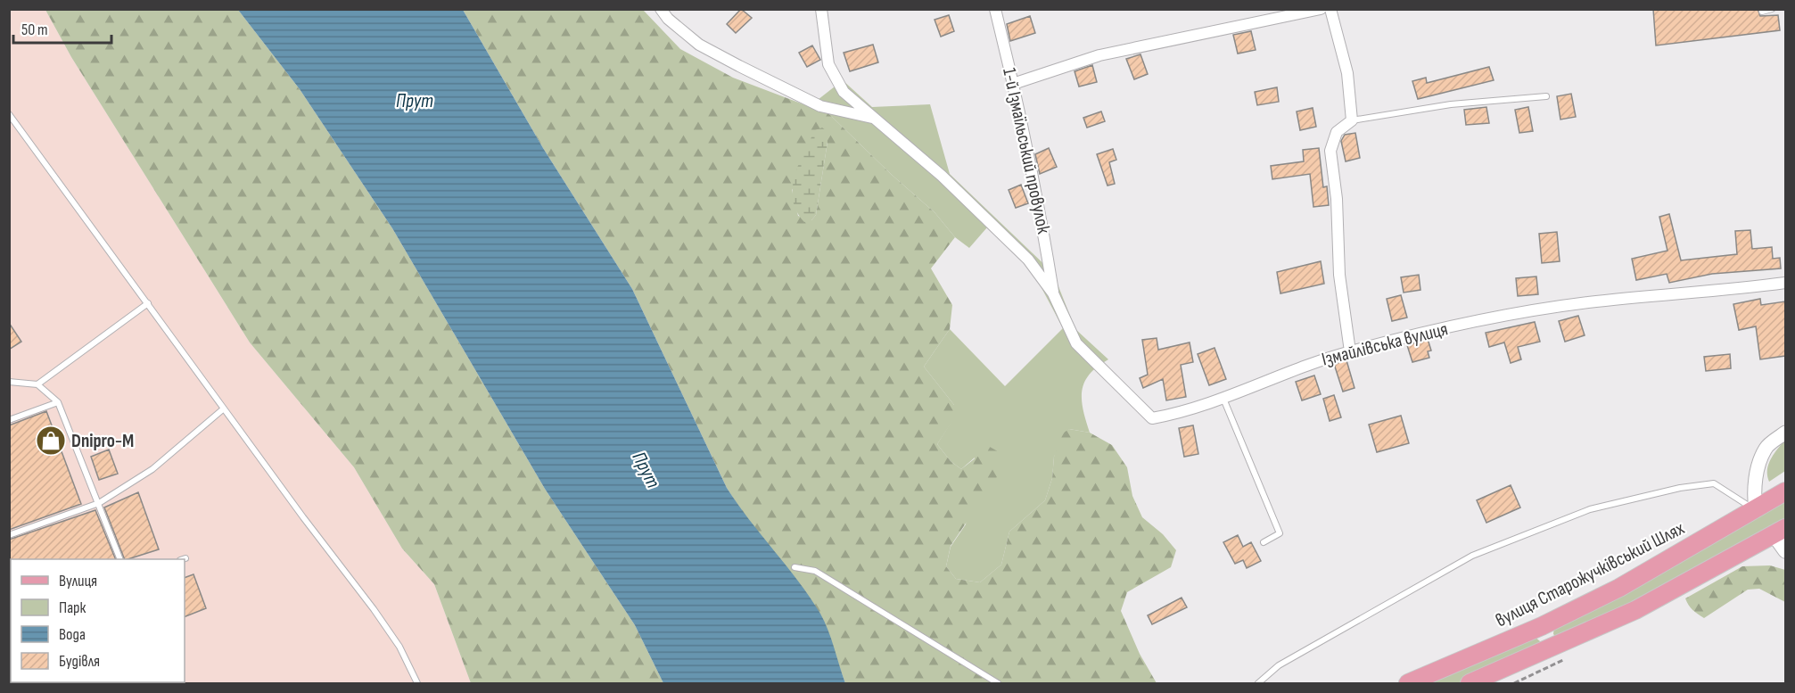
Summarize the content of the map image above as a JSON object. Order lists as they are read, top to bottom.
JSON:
{
  "streets": {
    "main road": ["вулиця Старожучківський Шлях"],
    "street": ["1-й Ізмаїльський провулок", "Ізмайлівська вулиця"]
  },
  "crossings": [
    ["1-й Ізмаїльський провулок", "Ізмайлівська вулиця"]
  ],
  "water": ["Прут"],
  "places": {
    "shop": ["Dnipro-M"]
  },
  "legend": [
    "Вулиця",
    "Парк",
    "Вода",
    "Будівля"
  ],
  "scale_bar": "50 m"
}
